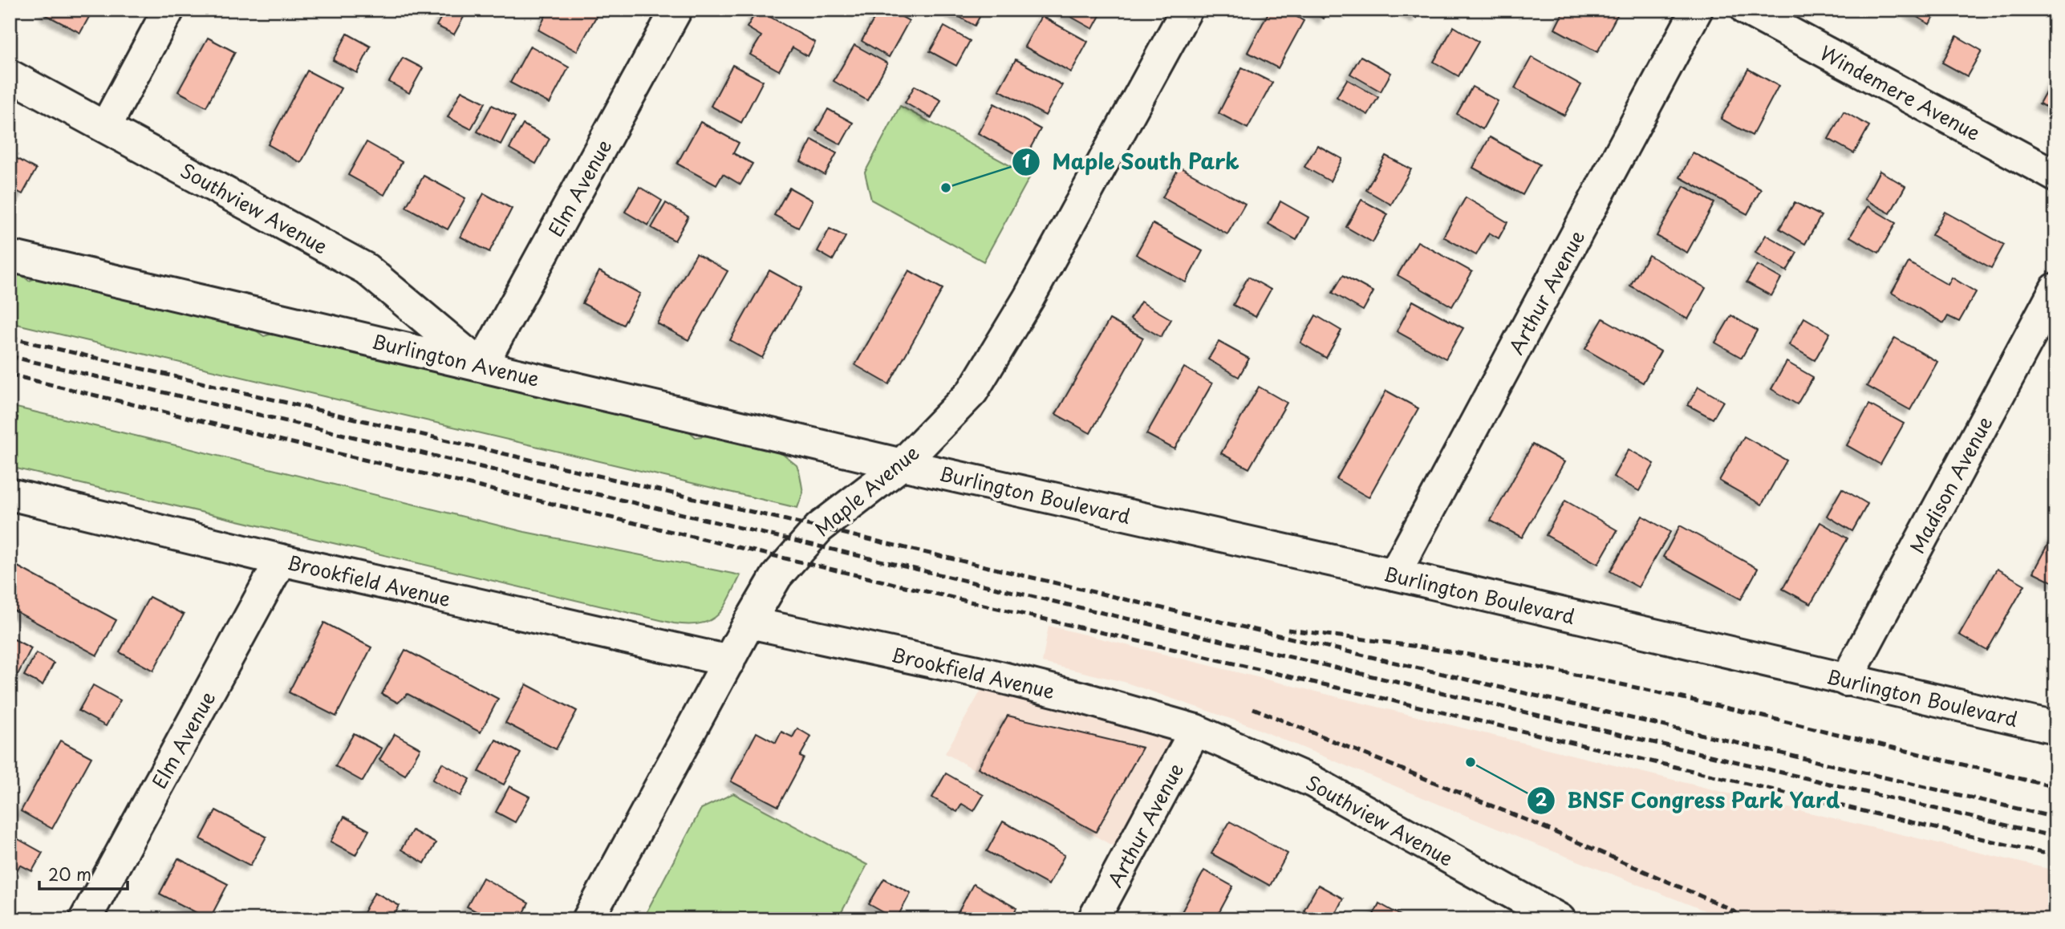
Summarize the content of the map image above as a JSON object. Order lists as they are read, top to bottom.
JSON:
{
  "streets": {
    "street": [
      "Windemere Avenue",
      "Elm Avenue",
      "Southview Avenue",
      "Arthur Avenue",
      "Burlington Avenue",
      "Madison Avenue",
      "Maple Avenue",
      "Burlington Boulevard",
      "Brookfield Avenue"
    ]
  },
  "crossings": [
    ["Elm Avenue", "Southview Avenue"],
    ["Elm Avenue", "Burlington Avenue"],
    ["Elm Avenue", "Brookfield Avenue"],
    ["Southview Avenue", "Arthur Avenue"],
    ["Southview Avenue", "Burlington Avenue"],
    ["Southview Avenue", "Brookfield Avenue"],
    ["Arthur Avenue", "Burlington Boulevard"],
    ["Arthur Avenue", "Brookfield Avenue"],
    ["Burlington Avenue", "Maple Avenue"],
    ["Burlington Avenue", "Burlington Boulevard"],
    ["Madison Avenue", "Burlington Boulevard"],
    ["Maple Avenue", "Burlington Boulevard"],
    ["Maple Avenue", "Brookfield Avenue"]
  ],
  "places": ["Maple South Park", "BNSF Congress Park Yard"],
  "scale_bar": "20 m"
}
